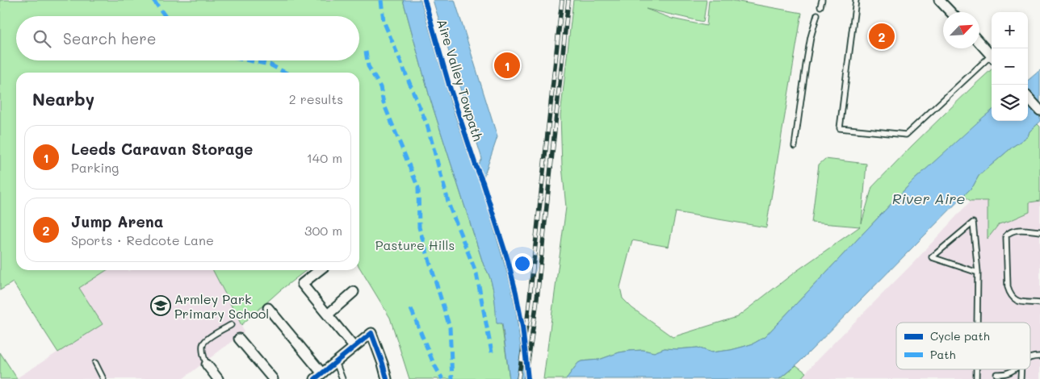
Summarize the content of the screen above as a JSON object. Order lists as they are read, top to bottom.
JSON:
{
  "streets": {
    "cycle path": ["Aire Valley Towpath"]
  },
  "water": ["River Aire"],
  "parks": ["Pasture Hills"],
  "places": {
    "school or university": ["Armley Park Primary School"]
  },
  "legend": ["Cycle path", "Path"],
  "north": "top right",
  "page": {
    "map_buttons": ["+", "−"],
    "search": "Search here",
    "pins": ["2", "1"],
    "heading": ["Nearby", "2 results"],
    "list": [
      {
        "mark": "1",
        "name": "Leeds Caravan Storage",
        "note": "Parking",
        "value": "140 m"
      },
      {
        "mark": "2",
        "name": "Jump Arena",
        "note": "Sports · Redcote Lane",
        "value": "300 m"
      }
    ]
  }
}
